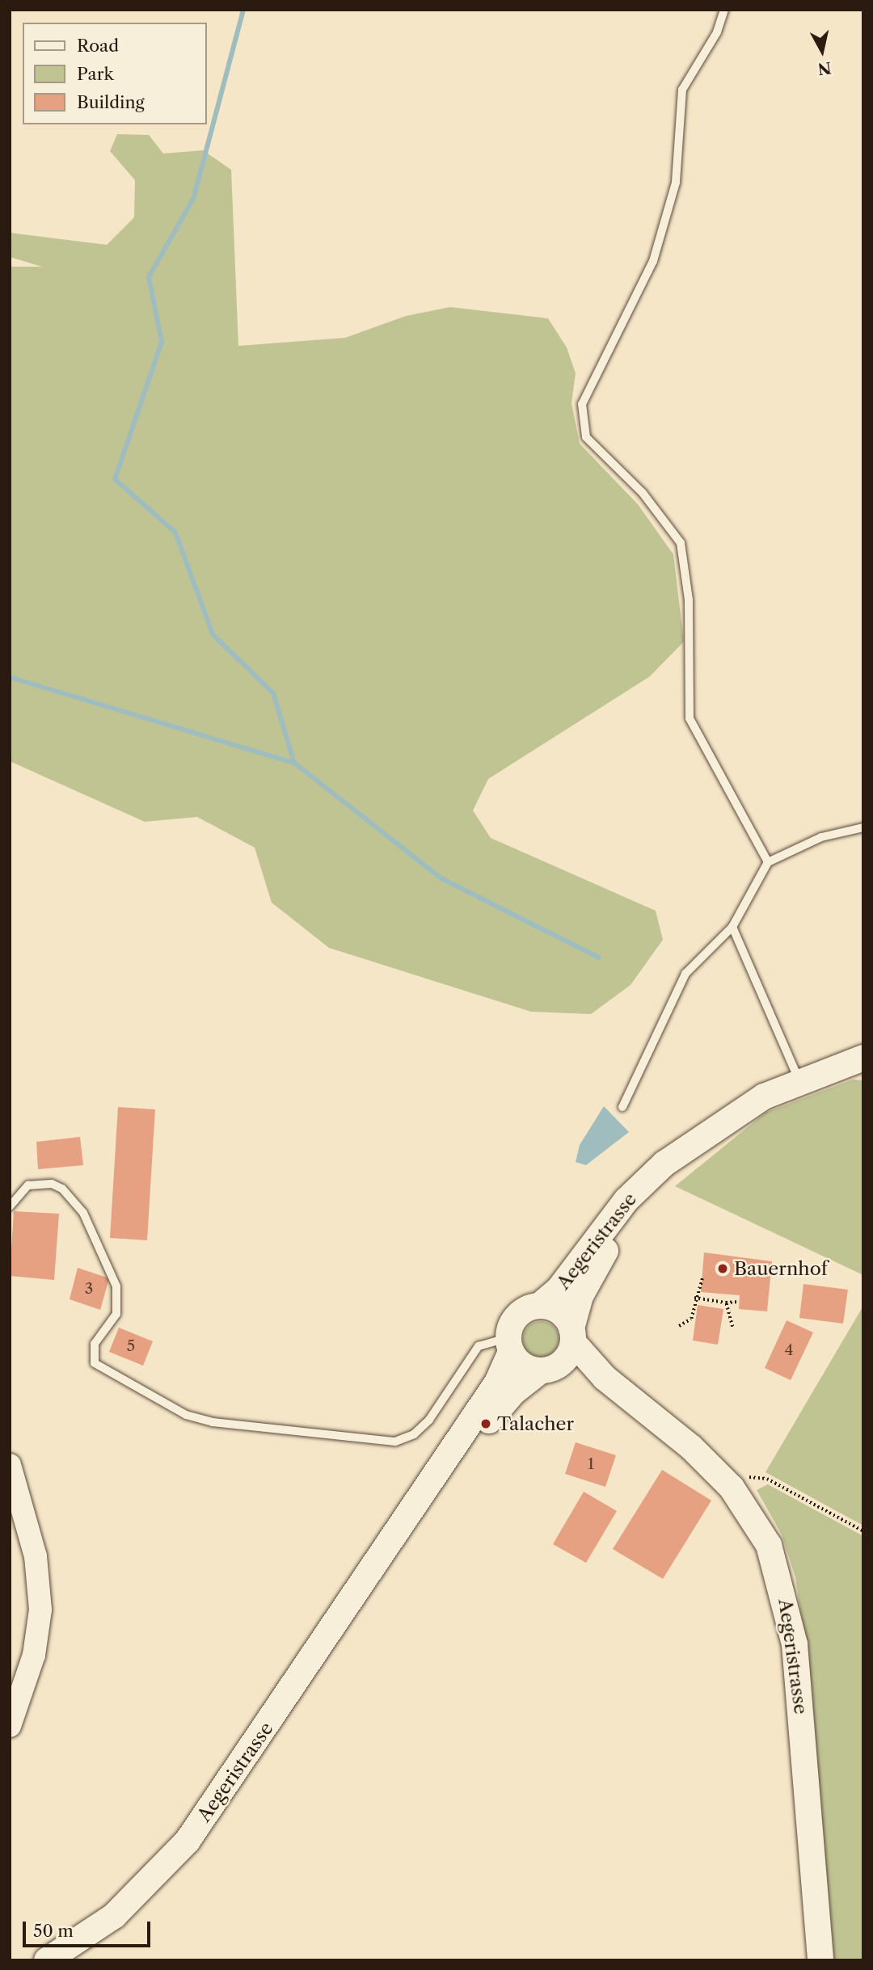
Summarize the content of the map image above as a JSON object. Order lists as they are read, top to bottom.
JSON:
{
  "streets": {
    "main road": ["Aegeristrasse"]
  },
  "places": ["Bauernhof", "Talacher"],
  "house_numbers": [
    "3",
    "5",
    "4",
    "1"
  ],
  "legend": ["Road", "Park", "Building"],
  "scale_bar": "50 m",
  "north": "bottom"
}
